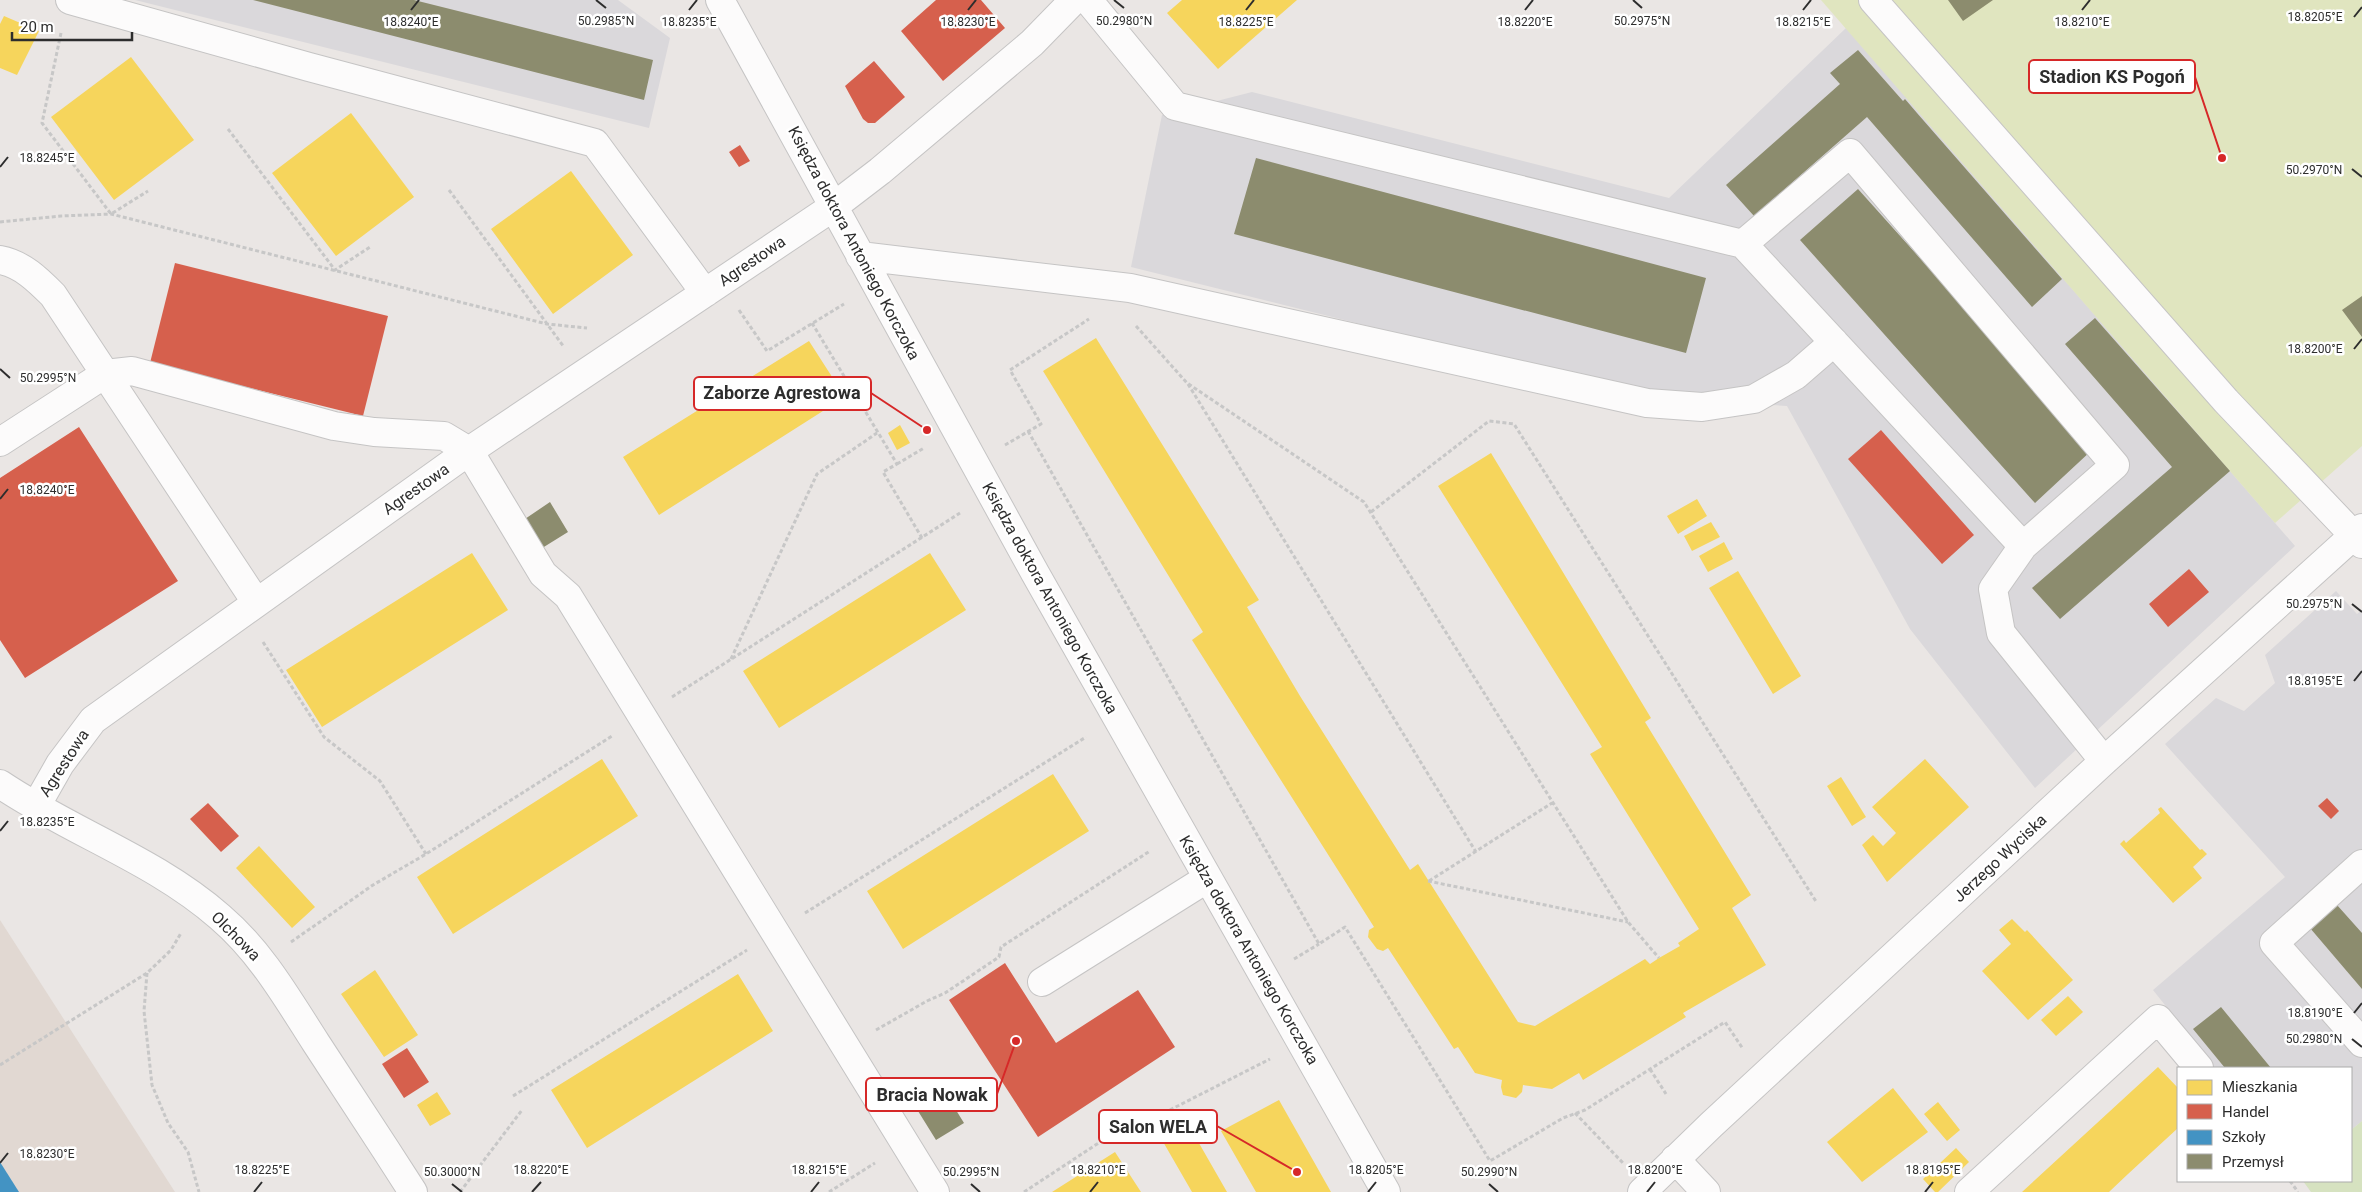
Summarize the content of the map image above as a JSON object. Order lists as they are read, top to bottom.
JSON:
{
  "streets": {
    "street": [
      "Księdza doktora Antoniego Korczoka",
      "Agrestowa",
      "Jerzego Wyciska",
      "Olchowa"
    ]
  },
  "crossings": [
    ["Księdza doktora Antoniego Korczoka", "Agrestowa"],
    ["Agrestowa", "Olchowa"]
  ],
  "places": [
    "Stadion KS Pogoń",
    "Zaborze Agrestowa",
    "Bracia Nowak",
    "Salon WELA"
  ],
  "legend": [
    "Mieszkania",
    "Handel",
    "Szkoły",
    "Przemysł"
  ],
  "scale_bar": "20 m",
  "coordinates": [
    "18.8205°E",
    "50.2985°N",
    "50.2980°N",
    "50.2975°N",
    "18.8240°E",
    "18.8235°E",
    "18.8230°E",
    "18.8225°E",
    "18.8220°E",
    "18.8215°E",
    "18.8210°E",
    "18.8245°E",
    "50.2970°N",
    "18.8200°E",
    "50.2995°N",
    "18.8195°E",
    "18.8190°E",
    "50.3000°N",
    "50.2990°N"
  ]
}
